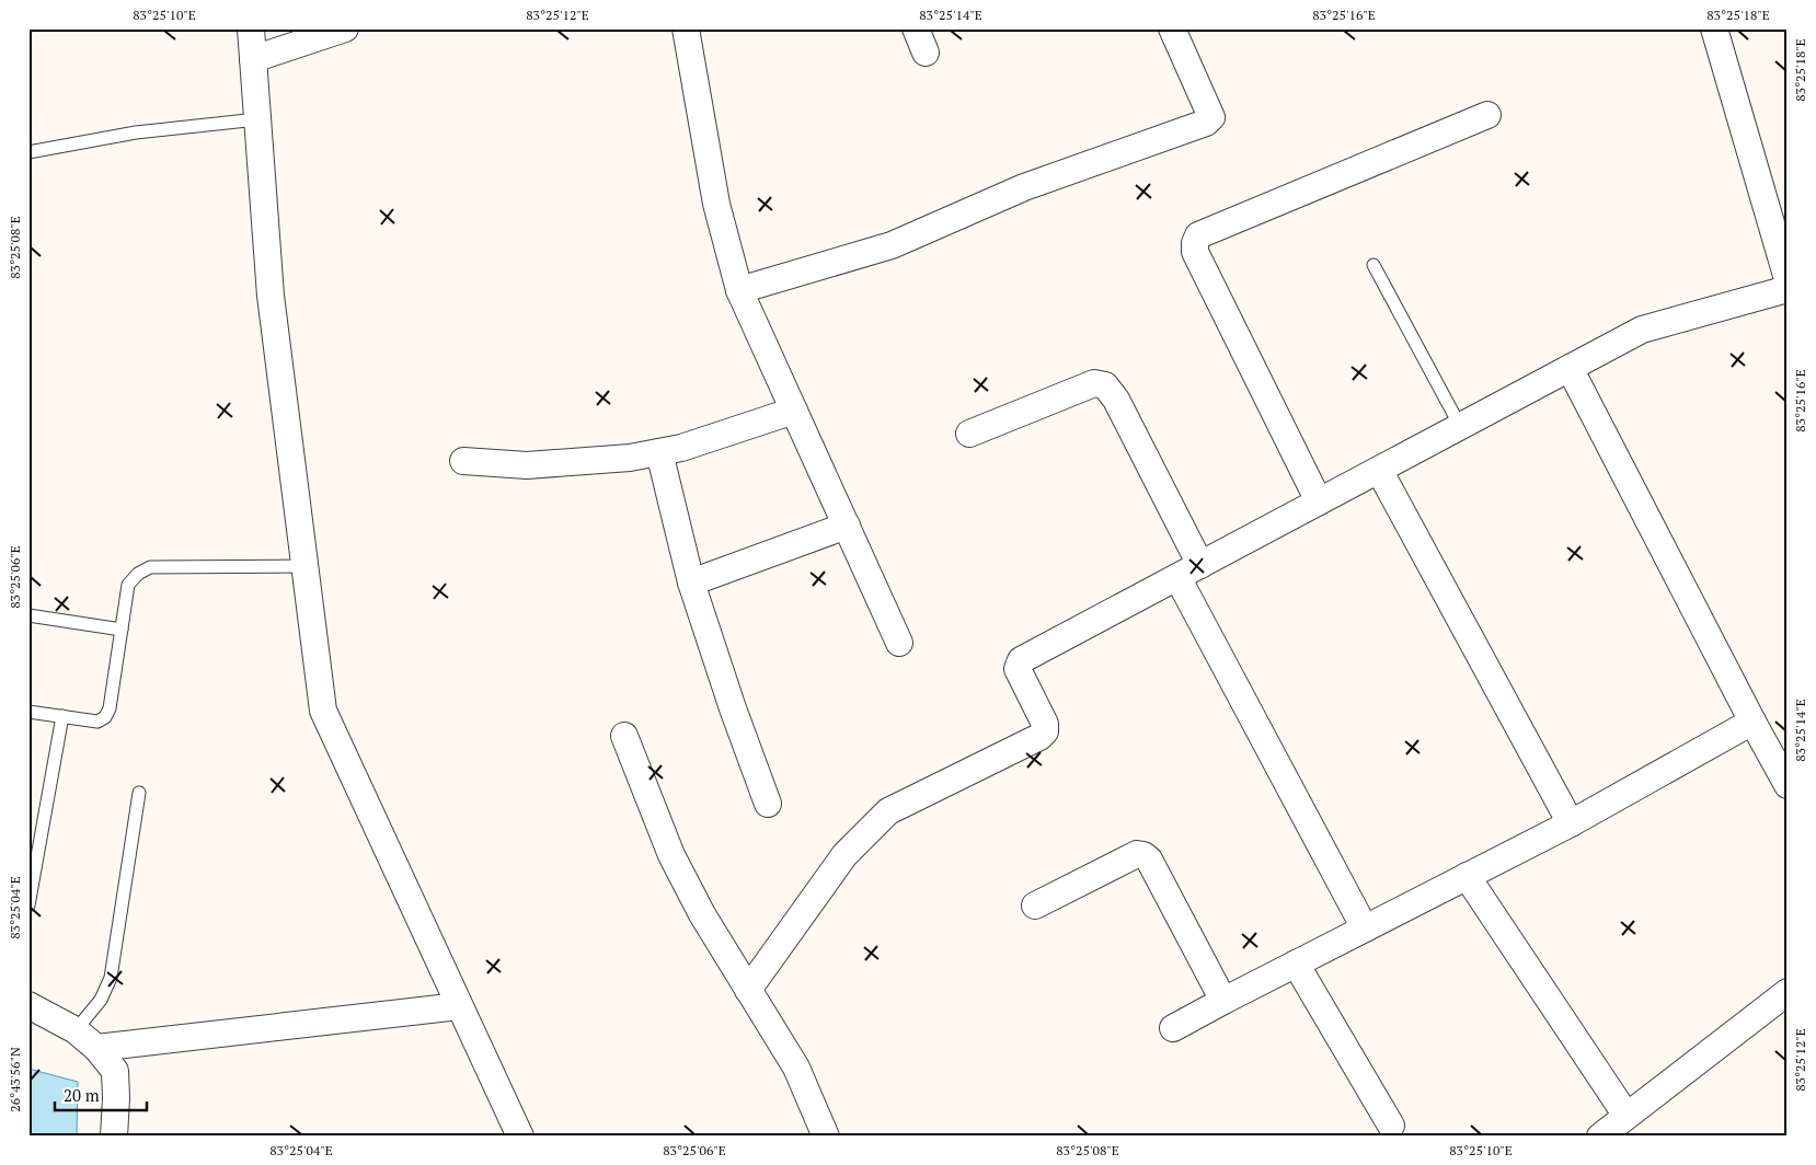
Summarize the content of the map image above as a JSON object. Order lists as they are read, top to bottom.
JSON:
{
  "scale_bar": "20 m",
  "coordinates": [
    "83°25'10\"E",
    "83°25'12\"E",
    "83°25'14\"E",
    "83°25'16\"E",
    "83°25'18\"E",
    "83°25'08\"E",
    "83°25'06\"E",
    "83°25'04\"E",
    "26°43'56\"N"
  ]
}
